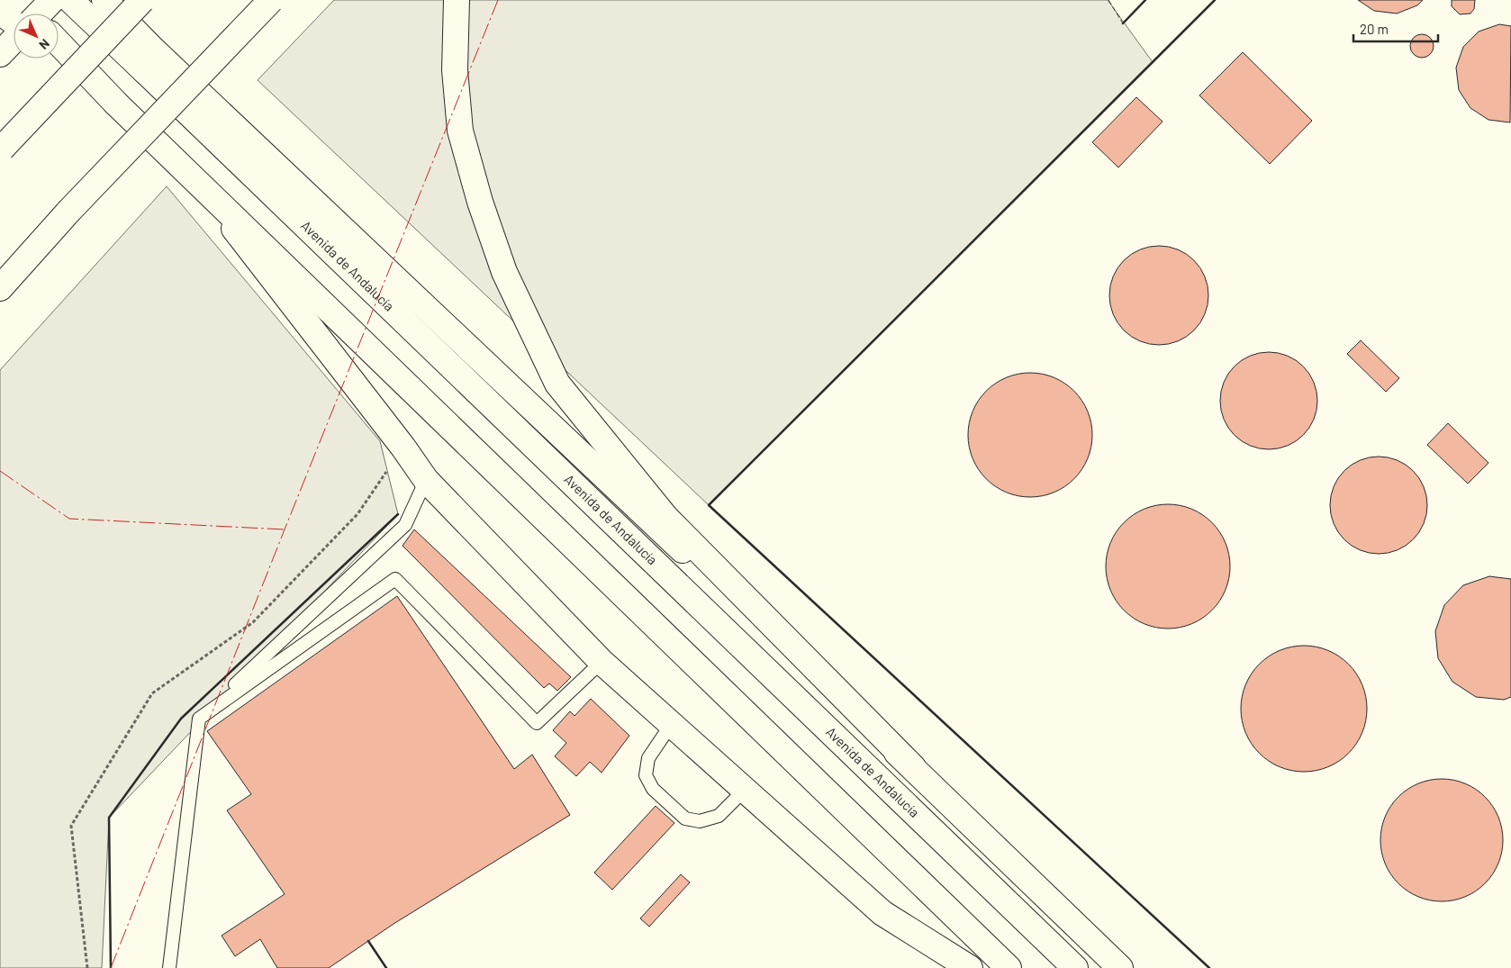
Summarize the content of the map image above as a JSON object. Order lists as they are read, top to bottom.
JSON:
{
  "streets": {
    "main road": ["Avenida de Andalucía"]
  },
  "scale_bar": "20 m",
  "north": "bottom right"
}
